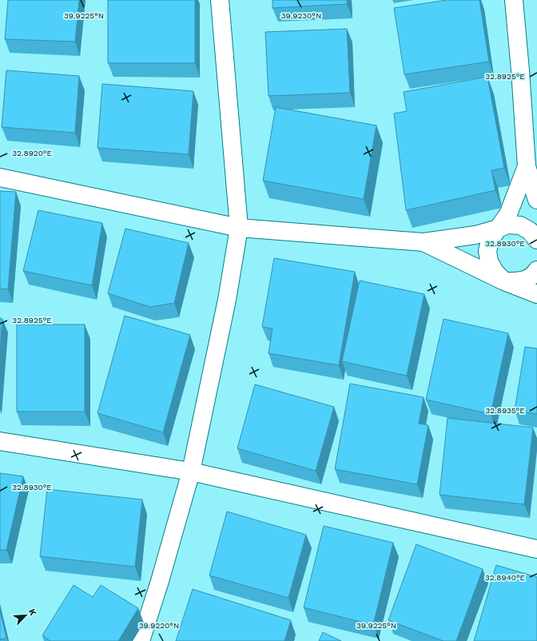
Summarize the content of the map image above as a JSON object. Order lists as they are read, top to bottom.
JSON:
{
  "north": "top right",
  "coordinates": [
    "39.9225°N",
    "39.9230°N",
    "32.8925°E",
    "32.8920°E",
    "32.8930°E",
    "32.8935°E",
    "32.8940°E",
    "39.9220°N"
  ]
}
